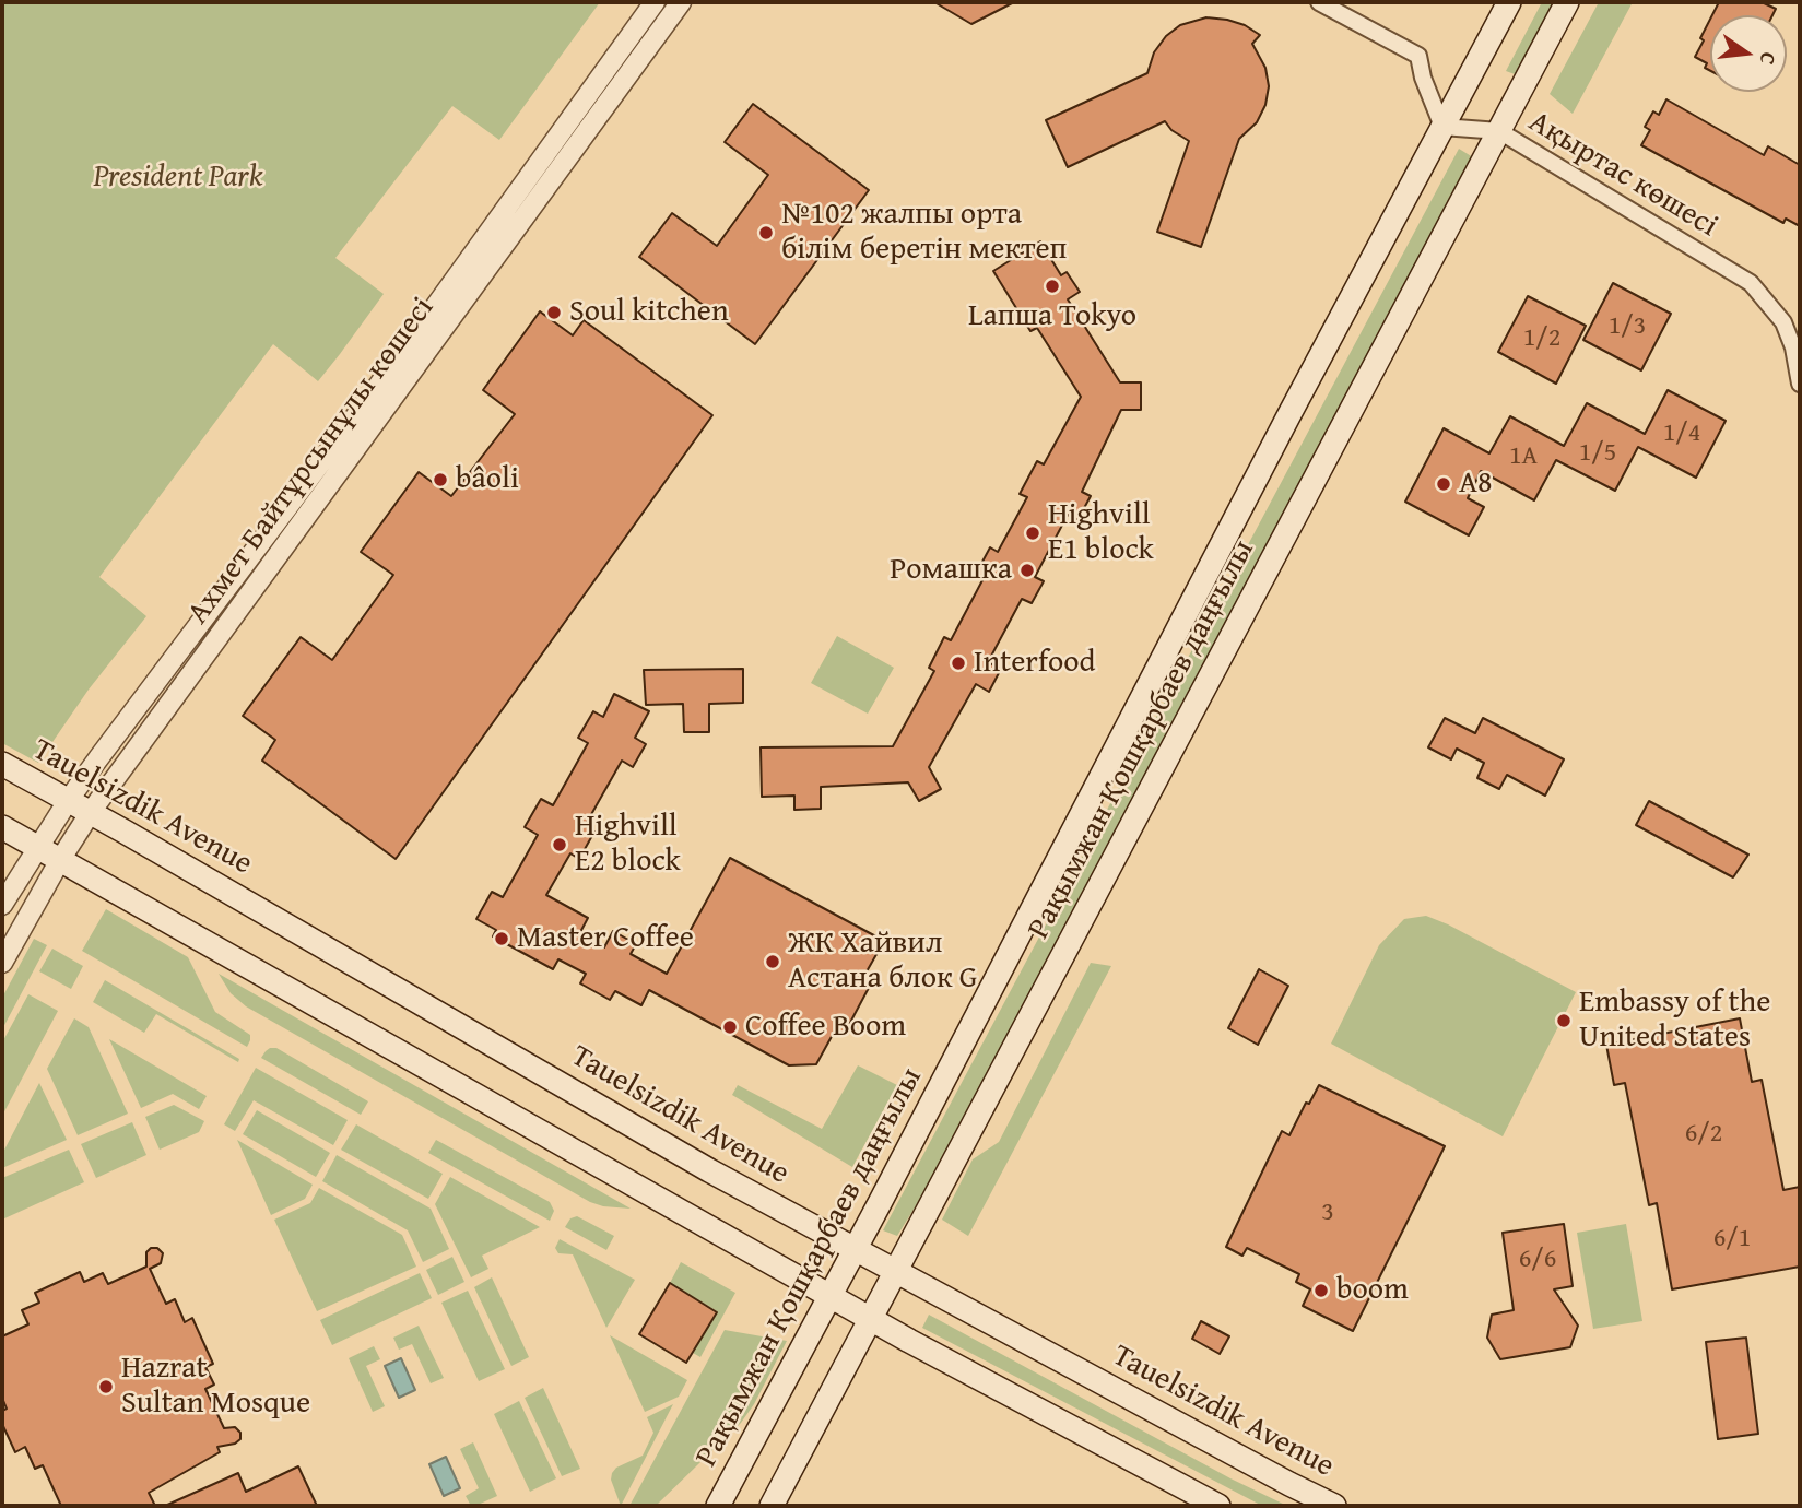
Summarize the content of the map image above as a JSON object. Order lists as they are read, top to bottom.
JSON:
{
  "streets": {
    "main road": ["Рақымжан Қошқарбаев даңғылы", "Tauelsizdik Avenue"],
    "street": ["Ақыртас көшесі", "Ахмет Байтұрсынұлы көшесі"]
  },
  "crossings": [
    ["Ақыртас көшесі", "Рақымжан Қошқарбаев даңғылы"],
    ["Ахмет Байтұрсынұлы көшесі", "Tauelsizdik Avenue"],
    ["Рақымжан Қошқарбаев даңғылы", "Tauelsizdik Avenue"]
  ],
  "parks": ["President Park"],
  "places": [
    "№102 жалпы орта білім беретін мектеп",
    "Lапша Tokyo",
    "Soul kitchen",
    "bâoli",
    "А8",
    "Highvill E1 block",
    "Ромашка",
    "Interfood",
    "Highvill E2 block",
    "Master Coffee",
    "ЖК Хайвил Астана блок G",
    "Embassy of the United States",
    "Coffee Boom",
    "boom",
    "Hazrat Sultan Mosque"
  ],
  "house_numbers": [
    "1/3",
    "1/2",
    "1/4",
    "1/5",
    "1А",
    "6/2",
    "3",
    "6/1",
    "6/6"
  ],
  "north": "right"
}
